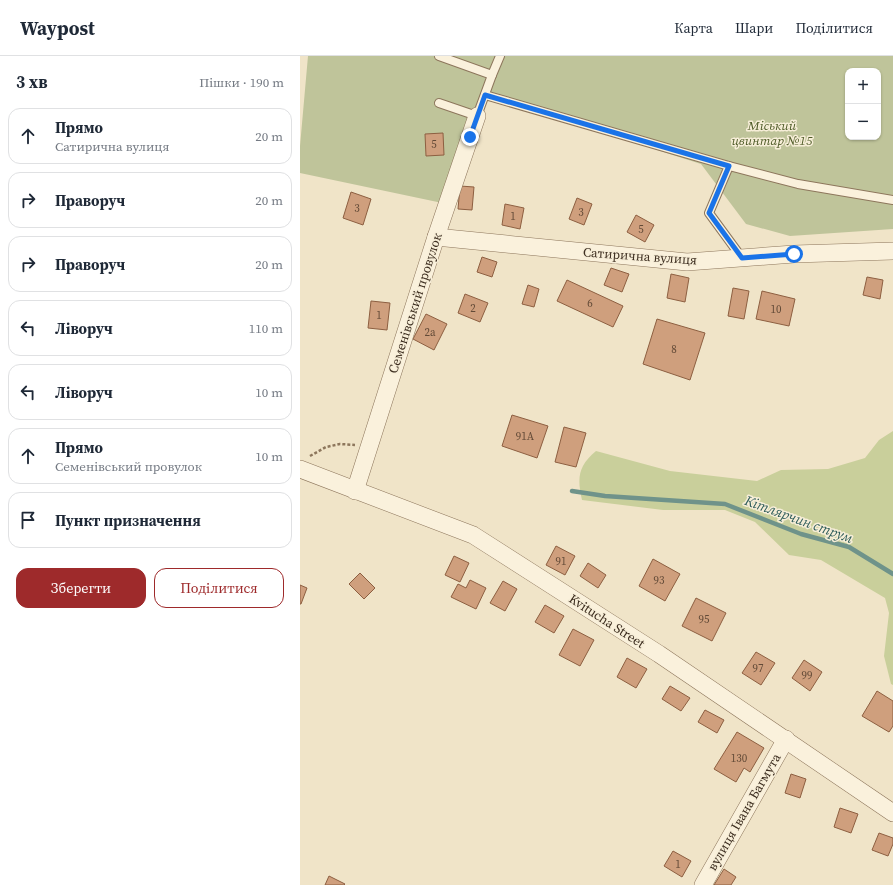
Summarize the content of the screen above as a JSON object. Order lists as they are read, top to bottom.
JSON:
{
  "streets": {
    "street": [
      "Сатирична вулиця",
      "Семенівський провулок",
      "Kvitucha Street",
      "вулиця Івана Багмута"
    ]
  },
  "crossings": [
    ["Сатирична вулиця", "Семенівський провулок"],
    ["Семенівський провулок", "Kvitucha Street"],
    ["Kvitucha Street", "вулиця Івана Багмута"]
  ],
  "water": ["Кітлярчин струм"],
  "parks": ["Міський цвинтар №15"],
  "house_numbers": [
    "5",
    "3",
    "3",
    "1",
    "5",
    "6",
    "2",
    "10",
    "1",
    "2а",
    "8",
    "91А",
    "91",
    "93",
    "95",
    "97",
    "99",
    "130",
    "1"
  ],
  "page": {
    "header": "Waypost",
    "nav": ["Карта", "Шари", "Поділитися"],
    "heading": ["3 хв", "Пішки · 190 m"],
    "map_buttons": ["+", "−"],
    "list": [
      ["Прямо", "Сатирична вулиця", "20 m"],
      ["Праворуч", "20 m"],
      ["Праворуч", "20 m"],
      ["Ліворуч", "110 m"],
      ["Ліворуч", "10 m"],
      ["Прямо", "Семенівський провулок", "10 m"],
      "Пункт призначення"
    ],
    "buttons": ["Зберегти", "Поділитися"]
  }
}
